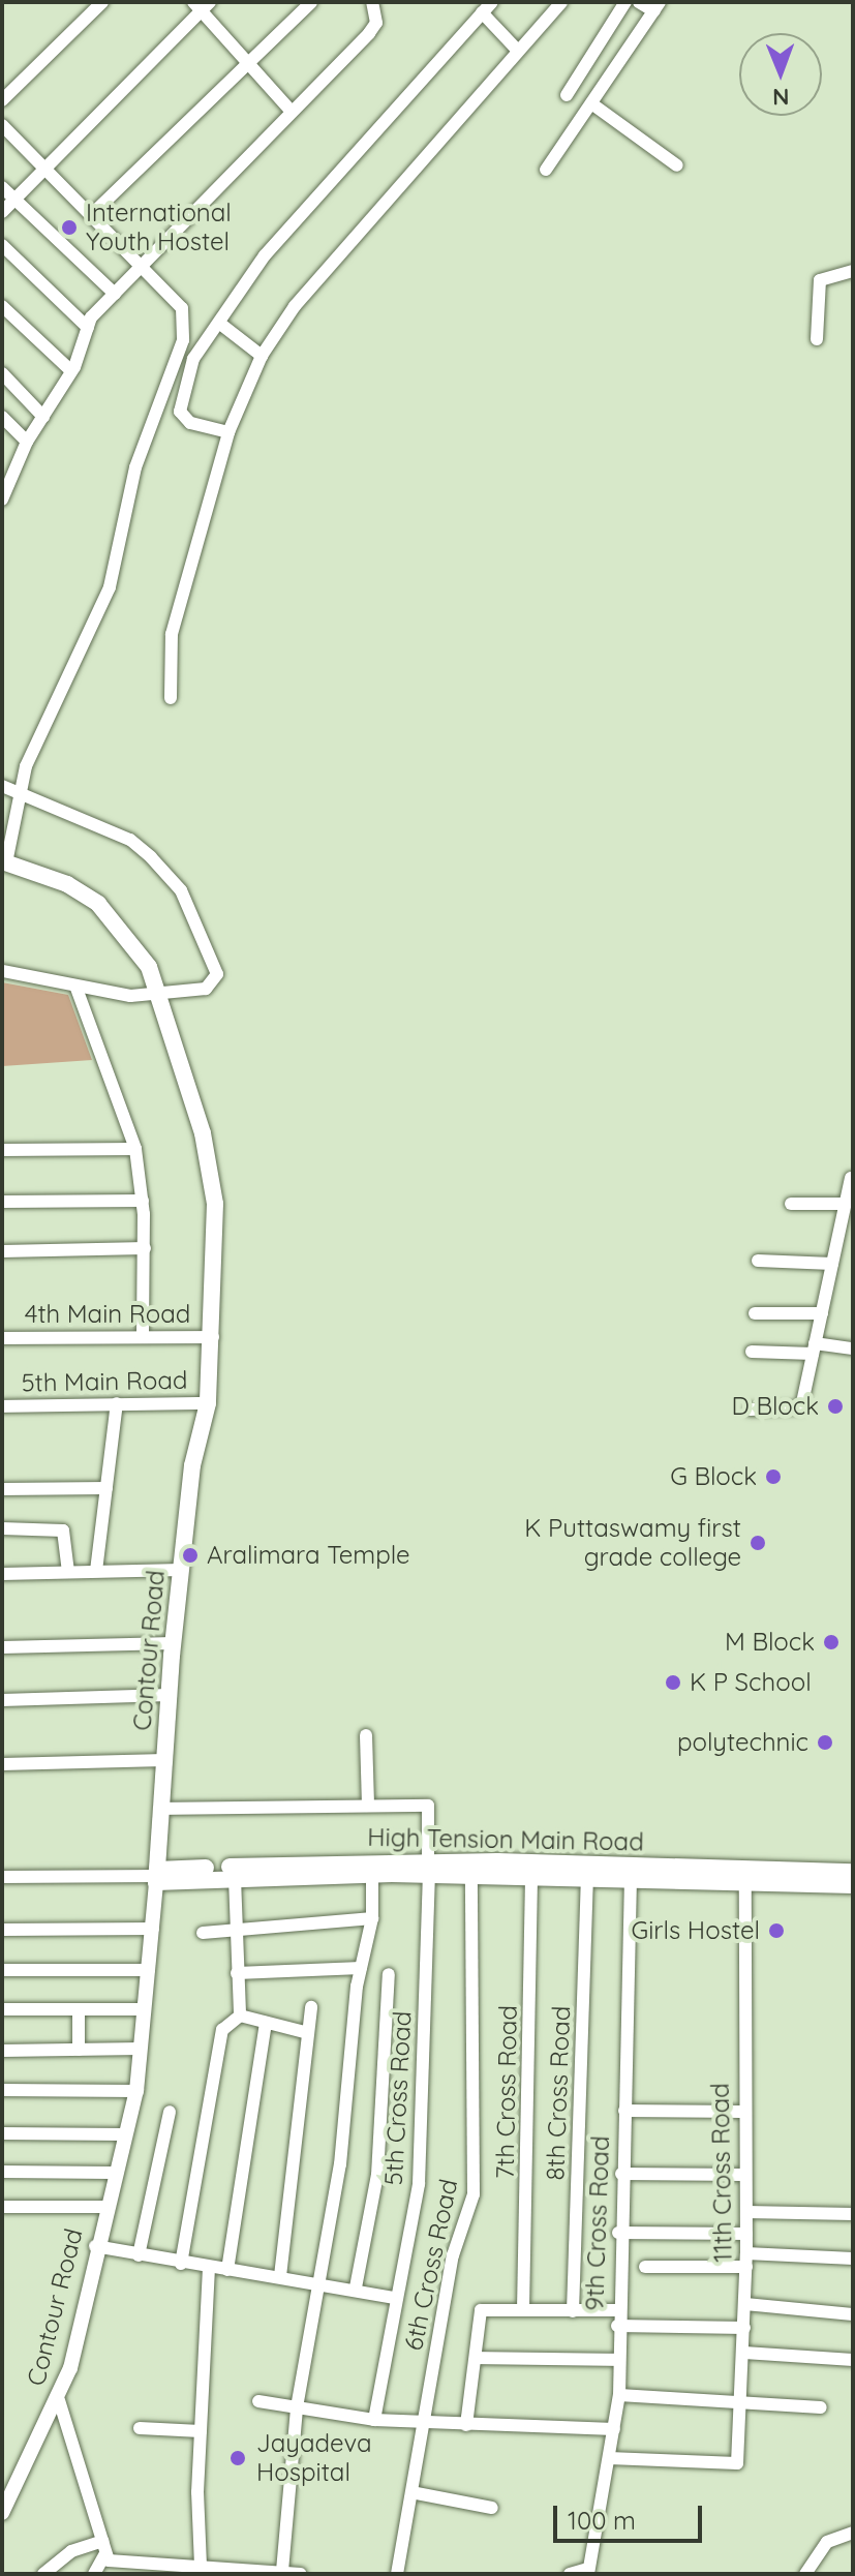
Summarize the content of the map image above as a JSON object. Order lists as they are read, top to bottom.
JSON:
{
  "streets": {
    "main road": ["Contour Road", "High Tension Main Road"],
    "street": [
      "4th Main Road",
      "5th Main Road",
      "7th Cross Road",
      "8th Cross Road",
      "5th Cross Road",
      "11th Cross Road",
      "9th Cross Road",
      "6th Cross Road"
    ]
  },
  "crossings": [
    ["4th Main Road", "Contour Road"],
    ["5th Main Road", "Contour Road"],
    ["Contour Road", "High Tension Main Road"],
    ["High Tension Main Road", "5th Cross Road"],
    ["High Tension Main Road", "6th Cross Road"],
    ["11th Cross Road", "9th Cross Road"]
  ],
  "places": [
    "International Youth Hostel",
    "D Block",
    "G Block",
    "K Puttaswamy first grade college",
    "Aralimara Temple",
    "M Block",
    "K P School",
    "polytechnic",
    "Girls Hostel",
    "Jayadeva Hospital"
  ],
  "scale_bar": "100 m",
  "north": "bottom"
}
